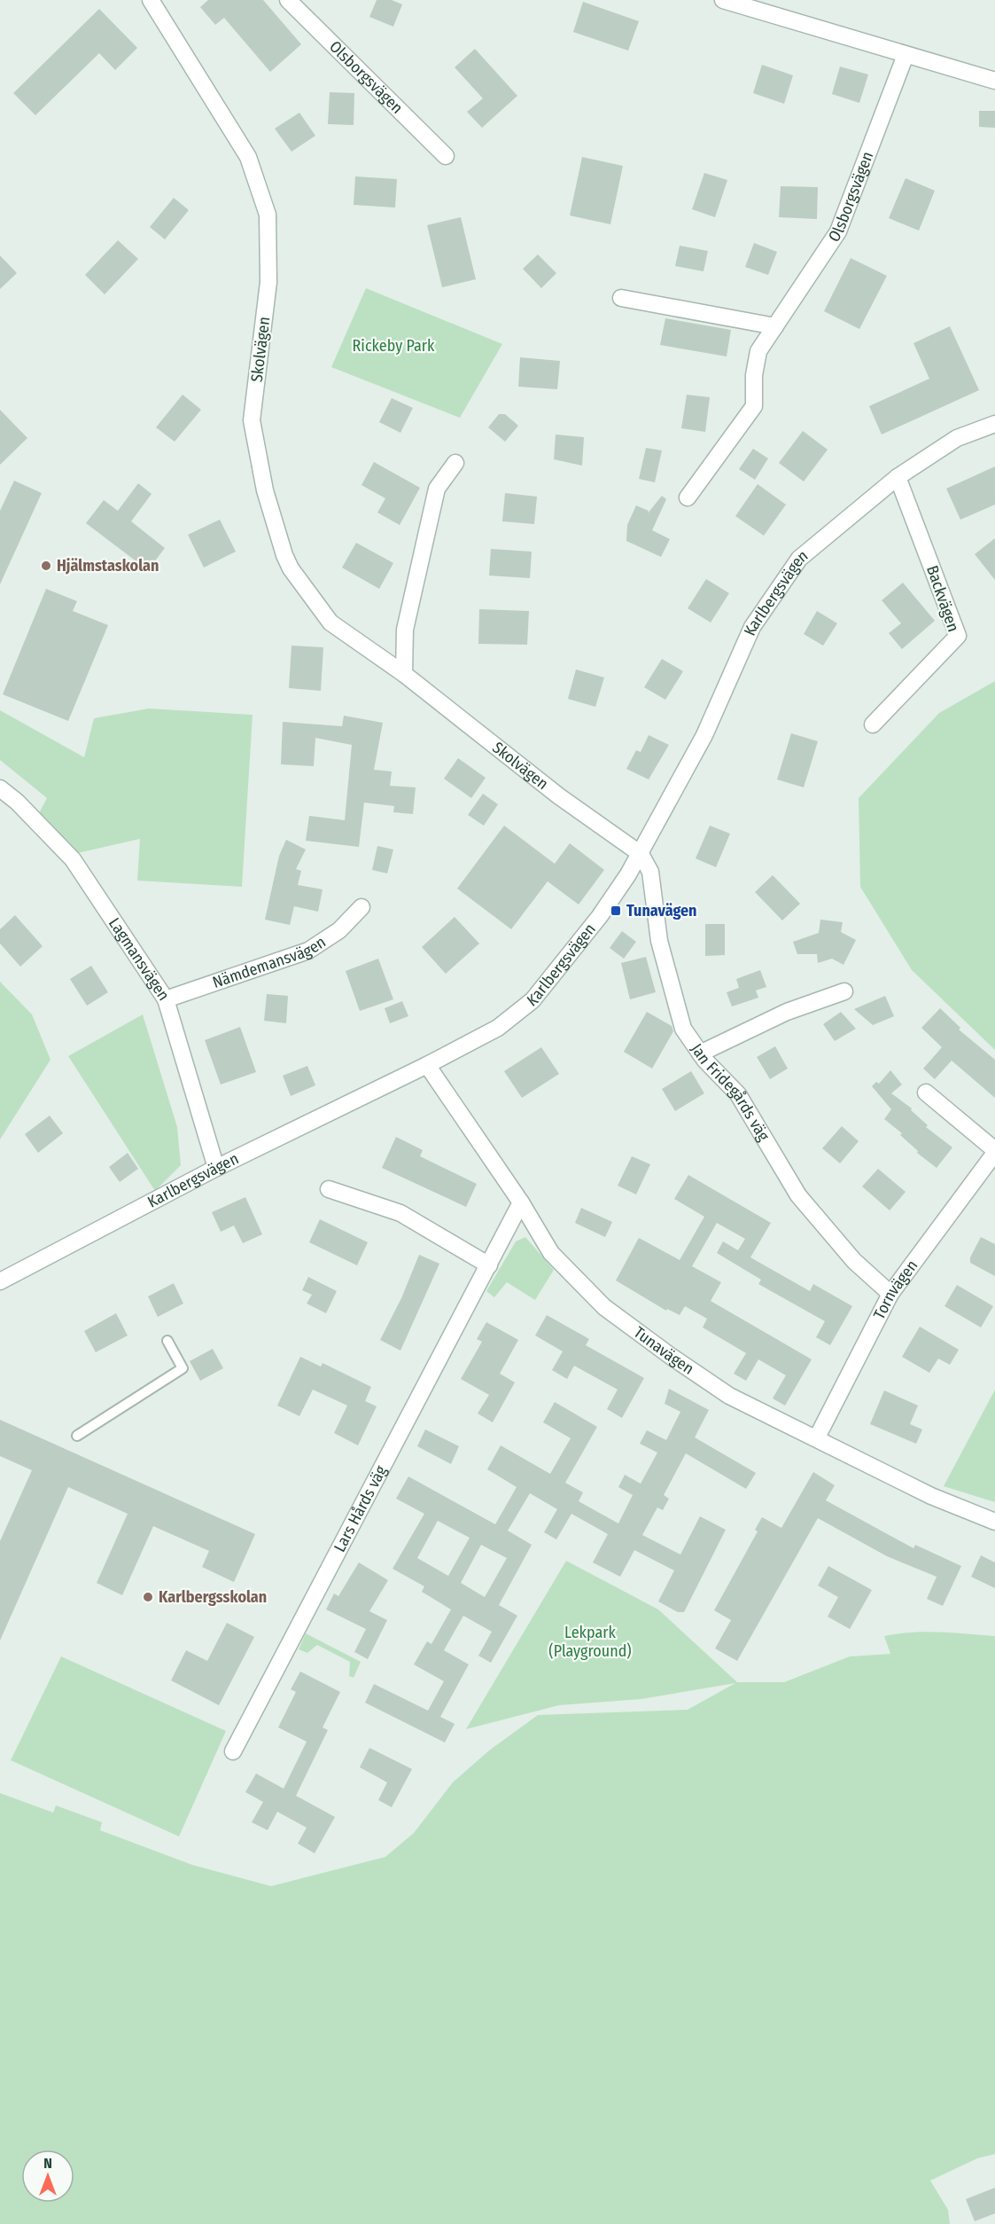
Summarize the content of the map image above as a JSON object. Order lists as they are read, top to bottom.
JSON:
{
  "streets": {
    "street": [
      "Olsborgsvägen",
      "Skolvägen",
      "Karlbergsvägen",
      "Backvägen",
      "Lagmansvägen",
      "Nämdemansvägen",
      "Jan Fridegårds väg",
      "Tornvägen",
      "Tunavägen",
      "Lars Hårds väg"
    ]
  },
  "crossings": [
    ["Skolvägen", "Karlbergsvägen"],
    ["Skolvägen", "Jan Fridegårds väg"],
    ["Karlbergsvägen", "Backvägen"],
    ["Karlbergsvägen", "Lagmansvägen"],
    ["Karlbergsvägen", "Jan Fridegårds väg"],
    ["Karlbergsvägen", "Tunavägen"],
    ["Lagmansvägen", "Nämdemansvägen"],
    ["Jan Fridegårds väg", "Tornvägen"],
    ["Tornvägen", "Tunavägen"],
    ["Tunavägen", "Lars Hårds väg"]
  ],
  "parks": ["Rickeby Park", "Lekpark (Playground)"],
  "places": {
    "other": ["Hjälmstaskolan", "Karlbergsskolan"],
    "transit": ["Tunavägen"]
  },
  "north": "top"
}
